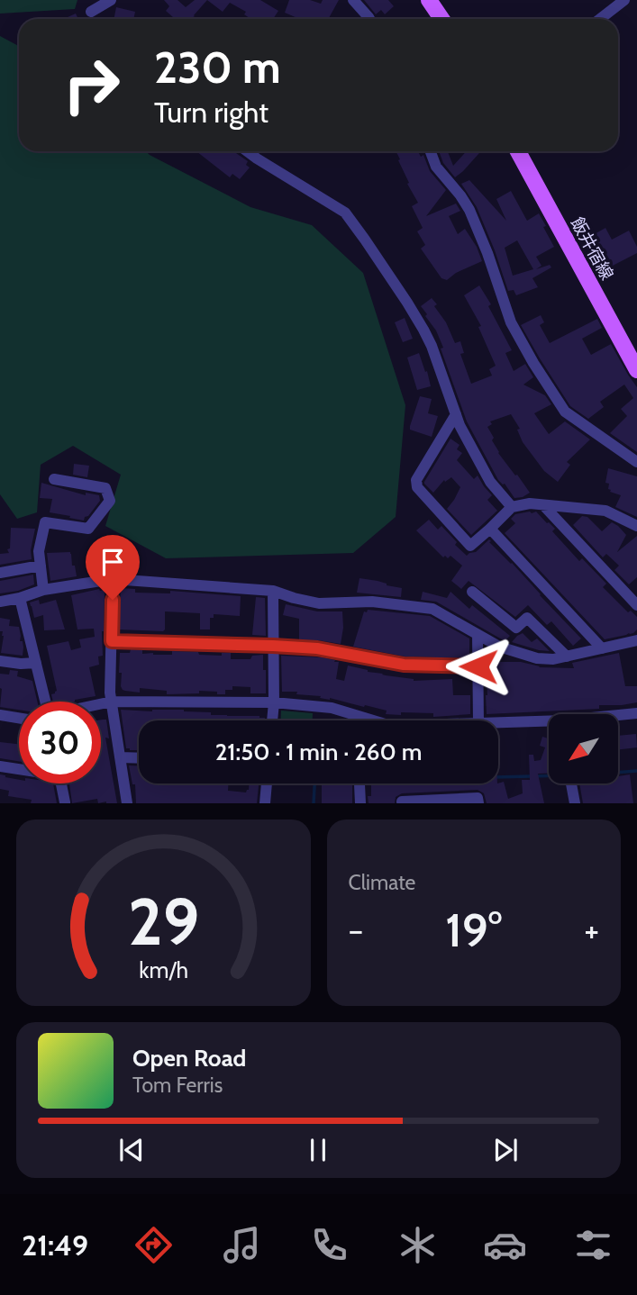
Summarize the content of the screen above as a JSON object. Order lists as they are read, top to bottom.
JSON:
{
  "streets": {
    "main road": ["飯井宿線"]
  },
  "north": "bottom left",
  "page": {
    "turn": ["230 m", "Turn right"],
    "limit": "30",
    "trip": "21:50 · 1 min · 260 m",
    "tile": "Climate",
    "heat": ["−", "19°", "+"],
    "song": ["Open Road", "Tom Ferris"],
    "tabs": "21:49",
    "gauge": ["29", "km/h"]
  }
}
